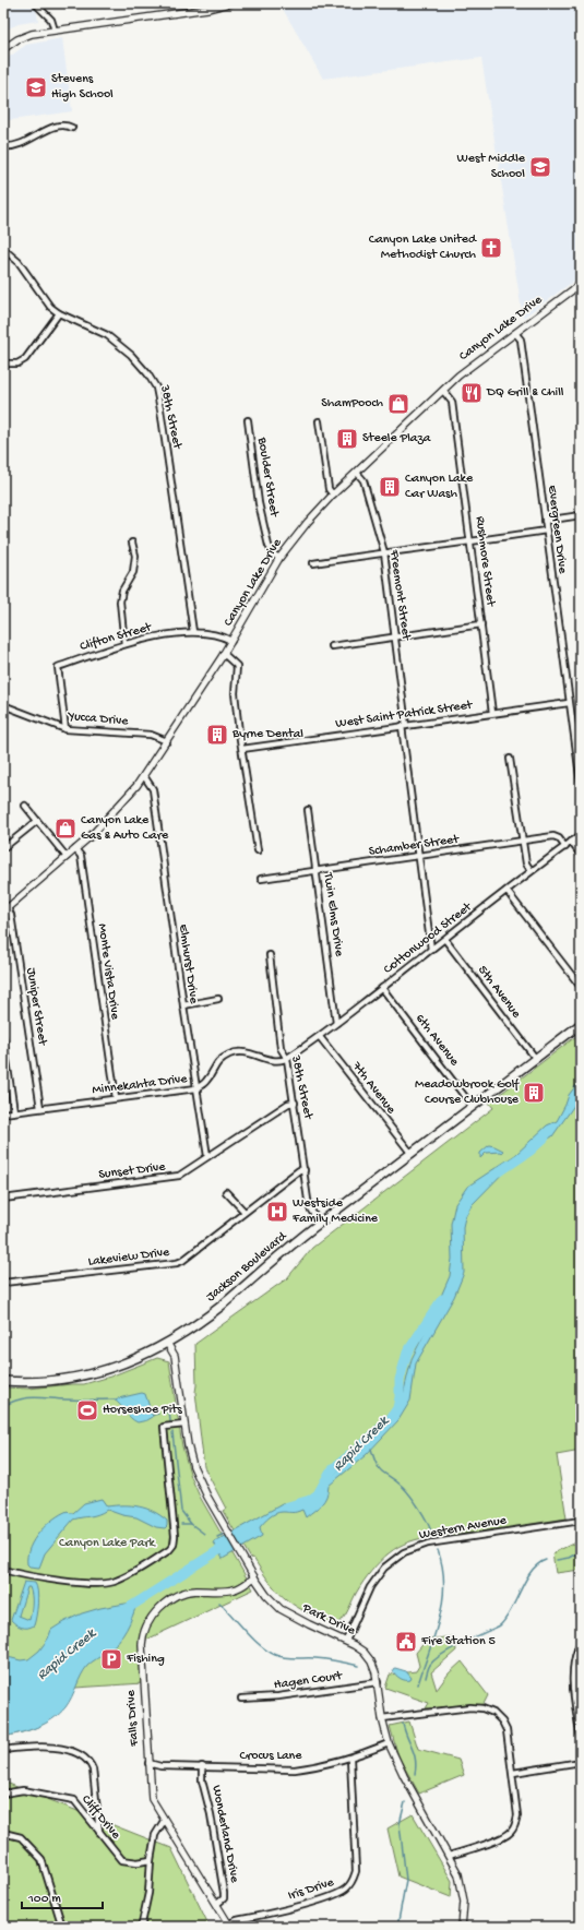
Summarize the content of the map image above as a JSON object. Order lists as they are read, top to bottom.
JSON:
{
  "streets": {
    "main road": ["Jackson Boulevard"],
    "street": [
      "Canyon Lake Drive",
      "38th Street",
      "Boulder Street",
      "Evergreen Drive",
      "Rushmore Street",
      "Freemont Street",
      "Clifton Street",
      "West Saint Patrick Street",
      "Yucca Drive",
      "Schamber Street",
      "Twin Elms Drive",
      "Cottonwood Street",
      "Elmhurst Drive",
      "Monte Vista Drive",
      "5th Avenue",
      "Juniper Street",
      "6th Avenue",
      "Minnekahta Drive",
      "7th Avenue",
      "Sunset Drive",
      "Lakeview Drive",
      "Western Avenue",
      "Park Drive",
      "Hagen Court",
      "Falls Drive",
      "Crocus Lane",
      "Cliff Drive",
      "Wonderland Drive",
      "Iris Drive"
    ]
  },
  "crossings": [
    ["Canyon Lake Drive", "Boulder Street"],
    ["Canyon Lake Drive", "Evergreen Drive"],
    ["Canyon Lake Drive", "Rushmore Street"],
    ["Canyon Lake Drive", "Freemont Street"],
    ["Canyon Lake Drive", "Clifton Street"],
    ["Canyon Lake Drive", "Yucca Drive"],
    ["Canyon Lake Drive", "Elmhurst Drive"],
    ["Canyon Lake Drive", "Monte Vista Drive"],
    ["Canyon Lake Drive", "Juniper Street"],
    ["38th Street", "Clifton Street"],
    ["38th Street", "Cottonwood Street"],
    ["38th Street", "Minnekahta Drive"],
    ["38th Street", "Sunset Drive"],
    ["38th Street", "Lakeview Drive"],
    ["38th Street", "Jackson Boulevard"],
    ["Evergreen Drive", "West Saint Patrick Street"],
    ["Rushmore Street", "West Saint Patrick Street"],
    ["Freemont Street", "West Saint Patrick Street"],
    ["Freemont Street", "Schamber Street"],
    ["Freemont Street", "Cottonwood Street"],
    ["Clifton Street", "Yucca Drive"],
    ["Schamber Street", "Twin Elms Drive"],
    ["Schamber Street", "Cottonwood Street"],
    ["Twin Elms Drive", "Cottonwood Street"],
    ["Cottonwood Street", "5th Avenue"],
    ["Cottonwood Street", "6th Avenue"],
    ["Cottonwood Street", "Minnekahta Drive"],
    ["Cottonwood Street", "7th Avenue"],
    ["Elmhurst Drive", "Minnekahta Drive"],
    ["Elmhurst Drive", "Sunset Drive"],
    ["Monte Vista Drive", "Minnekahta Drive"],
    ["5th Avenue", "Jackson Boulevard"],
    ["Juniper Street", "Minnekahta Drive"],
    ["6th Avenue", "Jackson Boulevard"],
    ["7th Avenue", "Jackson Boulevard"],
    ["Jackson Boulevard", "Park Drive"],
    ["Western Avenue", "Park Drive"],
    ["Park Drive", "Hagen Court"],
    ["Park Drive", "Falls Drive"],
    ["Park Drive", "Crocus Lane"],
    ["Falls Drive", "Crocus Lane"],
    ["Falls Drive", "Wonderland Drive"],
    ["Crocus Lane", "Wonderland Drive"],
    ["Crocus Lane", "Iris Drive"]
  ],
  "water": ["Rapid Creek"],
  "parks": ["Canyon Lake Park"],
  "places": {
    "school or university": ["Stevens High School", "West Middle School"],
    "church": ["Canyon Lake United Methodist Church"],
    "restaurant": ["DQ Grill & Chill"],
    "shop": ["ShamPooch", "Canyon Lake Gas & Auto Care"],
    "building": [
      "Steele Plaza",
      "Canyon Lake Car Wash",
      "Byrne Dental",
      "Meadowbrook Golf Course Clubhouse"
    ],
    "hospital": ["Westside Family Medicine"],
    "sports": ["Horseshoe Pits"],
    "public building": ["Fire Station 5"],
    "parking": ["Fishing"]
  },
  "scale_bar": "100 m"
}
